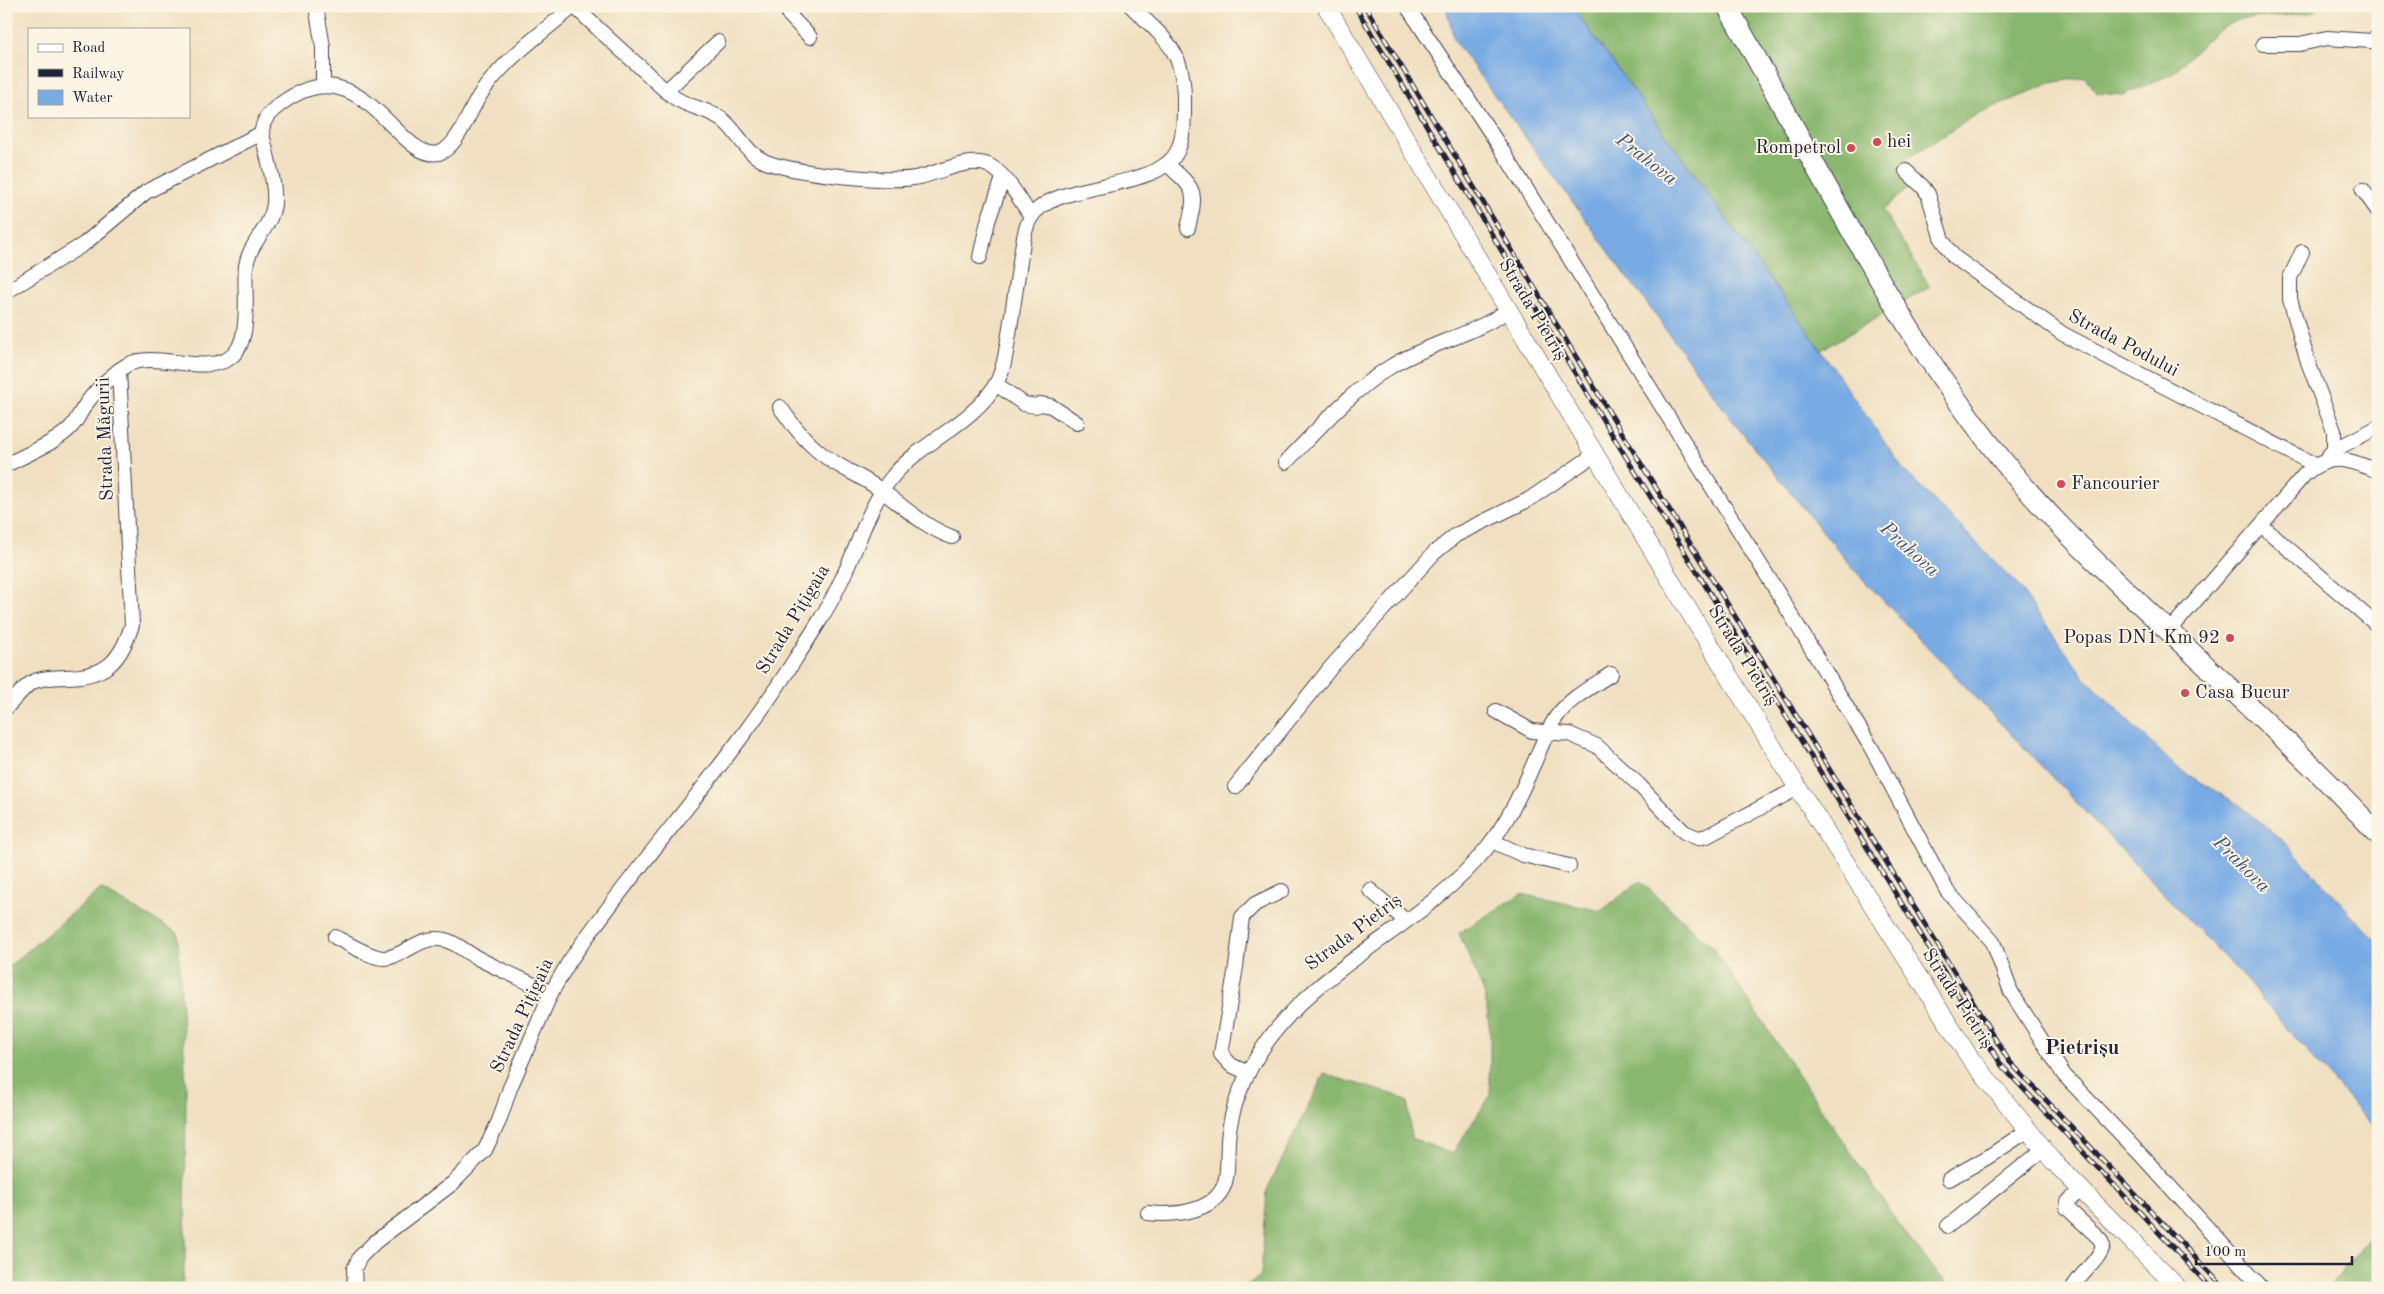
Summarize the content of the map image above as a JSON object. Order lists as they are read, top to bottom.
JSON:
{
  "streets": {
    "main road": ["Strada Pietriș"],
    "street": ["Strada Podului", "Strada Măgurii", "Strada Pițigaia"]
  },
  "districts": ["Pietrișu"],
  "water": ["Prahova"],
  "places": [
    "hei",
    "Rompetrol",
    "Fancourier",
    "Popas DN1 Km 92",
    "Casa Bucur"
  ],
  "legend": ["Road", "Railway", "Water"],
  "scale_bar": "100 m"
}
